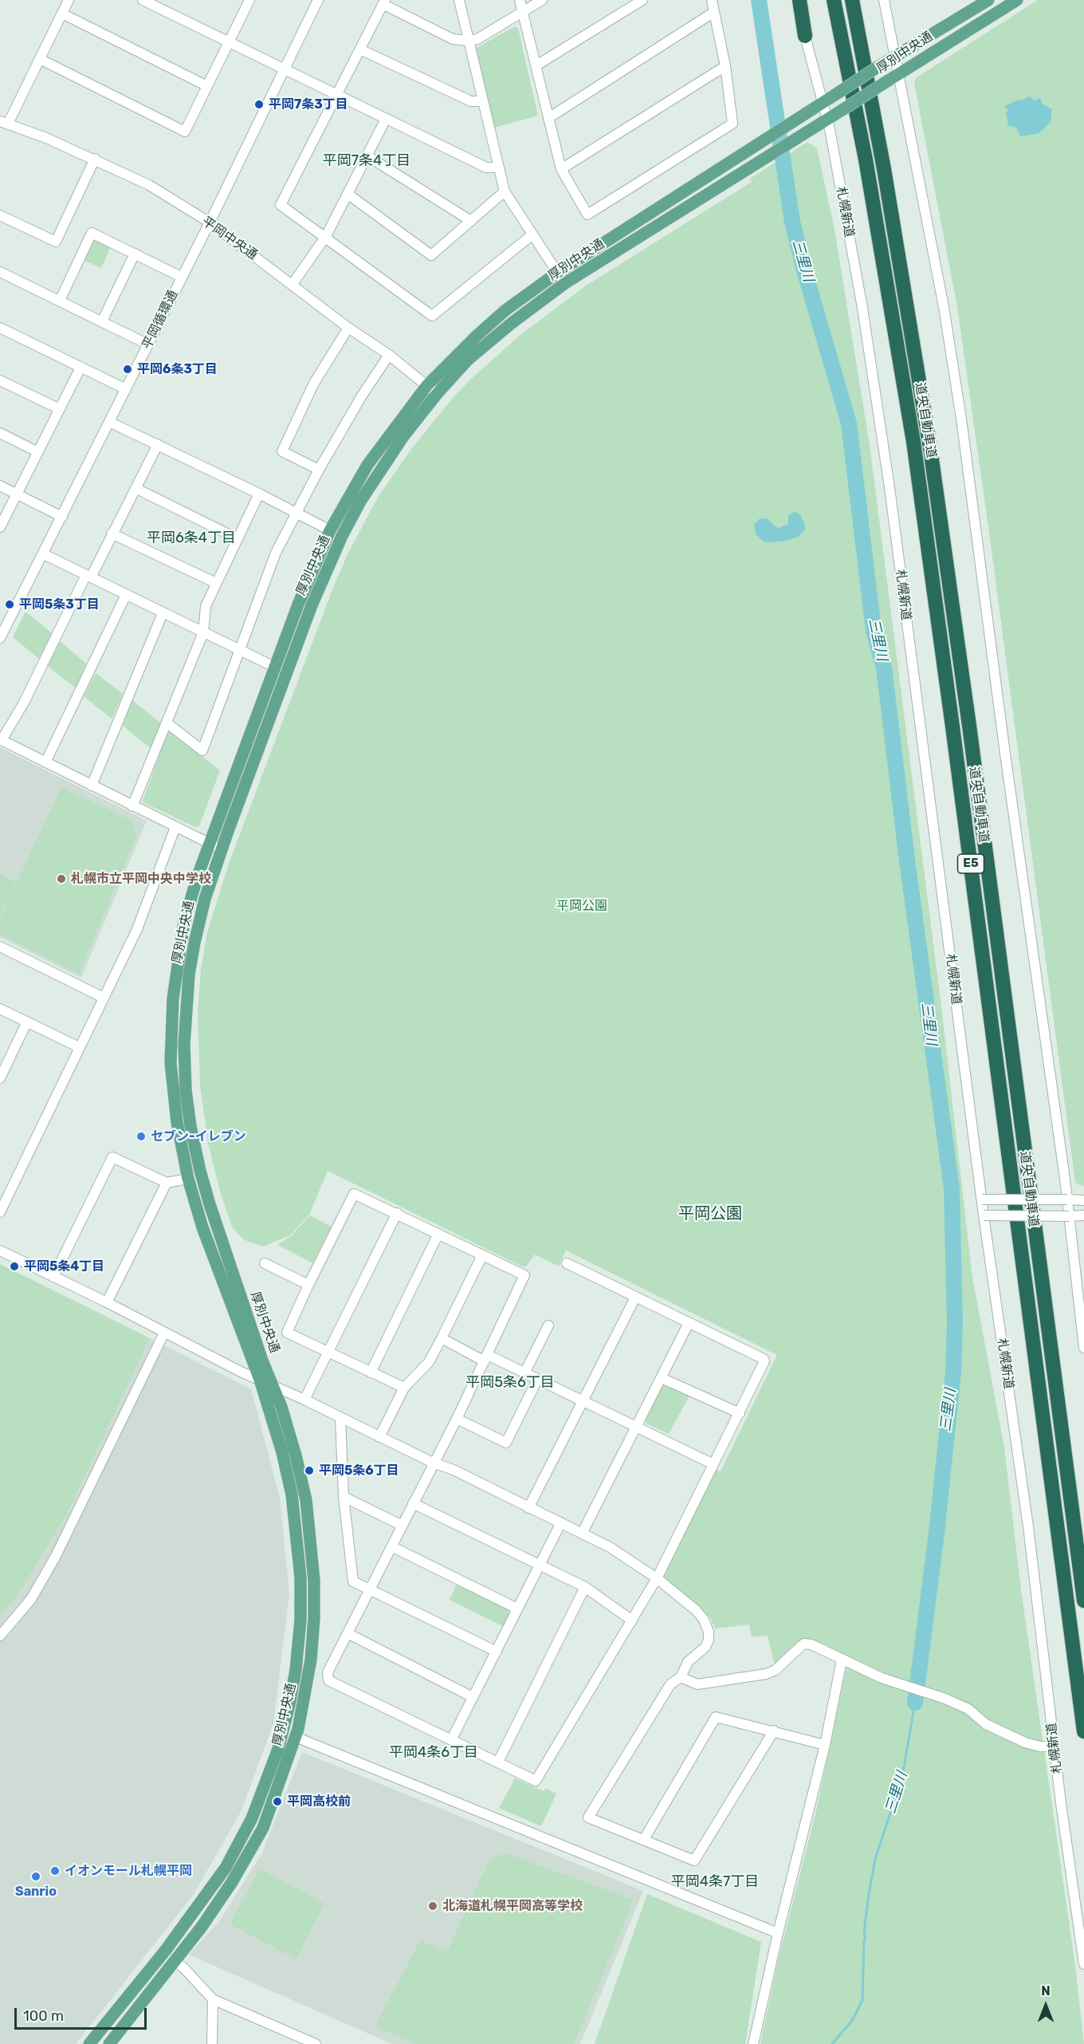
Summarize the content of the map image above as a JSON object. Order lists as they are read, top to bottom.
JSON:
{
  "streets": {
    "highway": ["道央自動車道", "E5"],
    "main road": ["厚別中央通"],
    "street": ["札幌新道", "平岡中央通", "平岡循環通"]
  },
  "crossings": [
    ["厚別中央通", "札幌新道"],
    ["厚別中央通", "平岡中央通"],
    ["平岡中央通", "平岡循環通"]
  ],
  "districts": [
    "平岡7条4丁目",
    "平岡6条4丁目",
    "平岡公園",
    "平岡5条6丁目",
    "平岡4条6丁目",
    "平岡4条7丁目"
  ],
  "water": ["三里川"],
  "parks": ["平岡公園"],
  "places": [
    "平岡7条3丁目",
    "平岡6条3丁目",
    "平岡5条3丁目",
    "札幌市立平岡中央中学校",
    "セブン-イレブン",
    "平岡5条4丁目",
    "平岡5条6丁目",
    "平岡高校前",
    "イオンモール札幌平岡",
    "Sanrio",
    "北海道札幌平岡高等学校"
  ],
  "scale_bar": "100 m",
  "north": "top"
}
